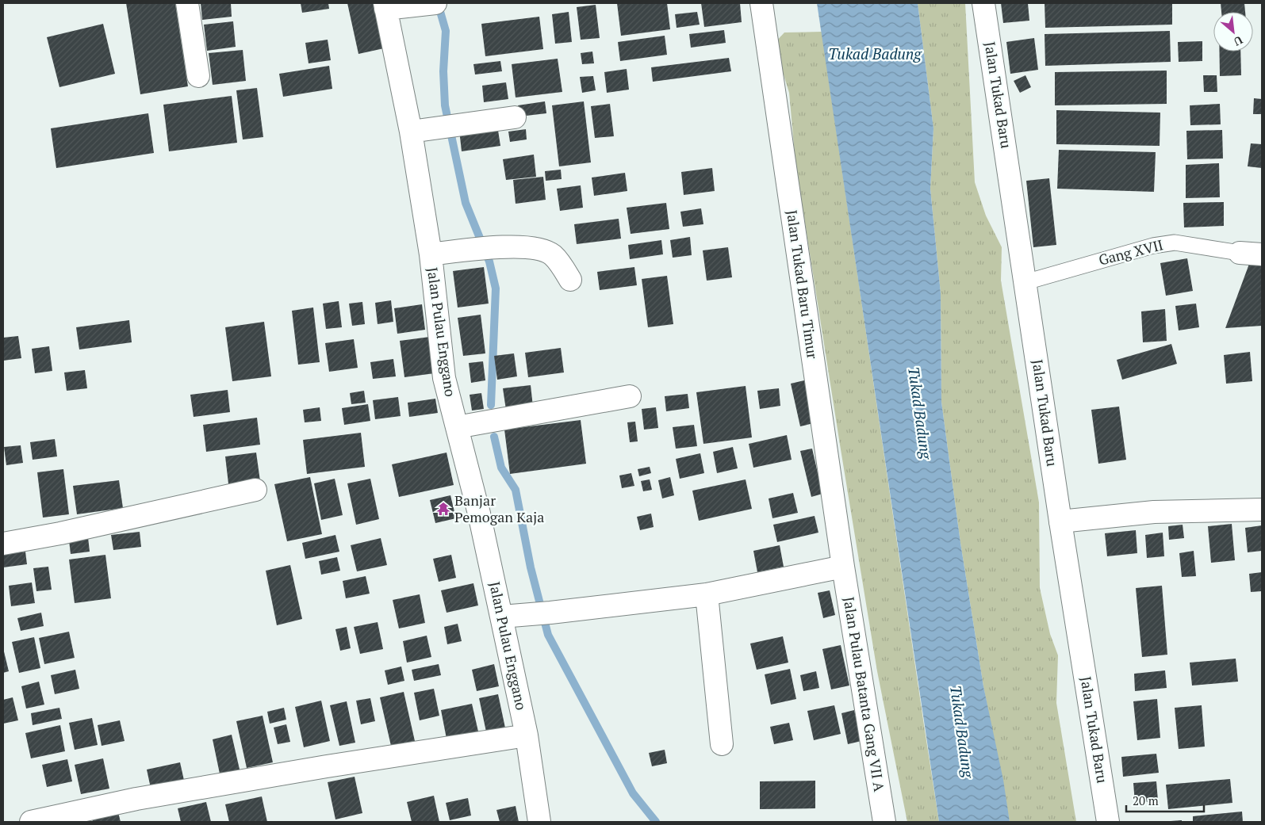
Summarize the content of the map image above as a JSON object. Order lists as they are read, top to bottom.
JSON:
{
  "streets": {
    "street": [
      "Jalan Tukad Baru",
      "Gang XVII",
      "Jalan Tukad Baru Timur",
      "Jalan Pulau Enggano",
      "Jalan Pulau Batanta Gang VII A"
    ]
  },
  "crossings": [
    ["Jalan Tukad Baru", "Gang XVII"],
    ["Jalan Tukad Baru Timur", "Jalan Pulau Batanta Gang VII A"]
  ],
  "water": ["Tukad Badung"],
  "places": {
    "temple": ["Banjar Pemogan Kaja"]
  },
  "scale_bar": "20 m",
  "north": "bottom right"
}
